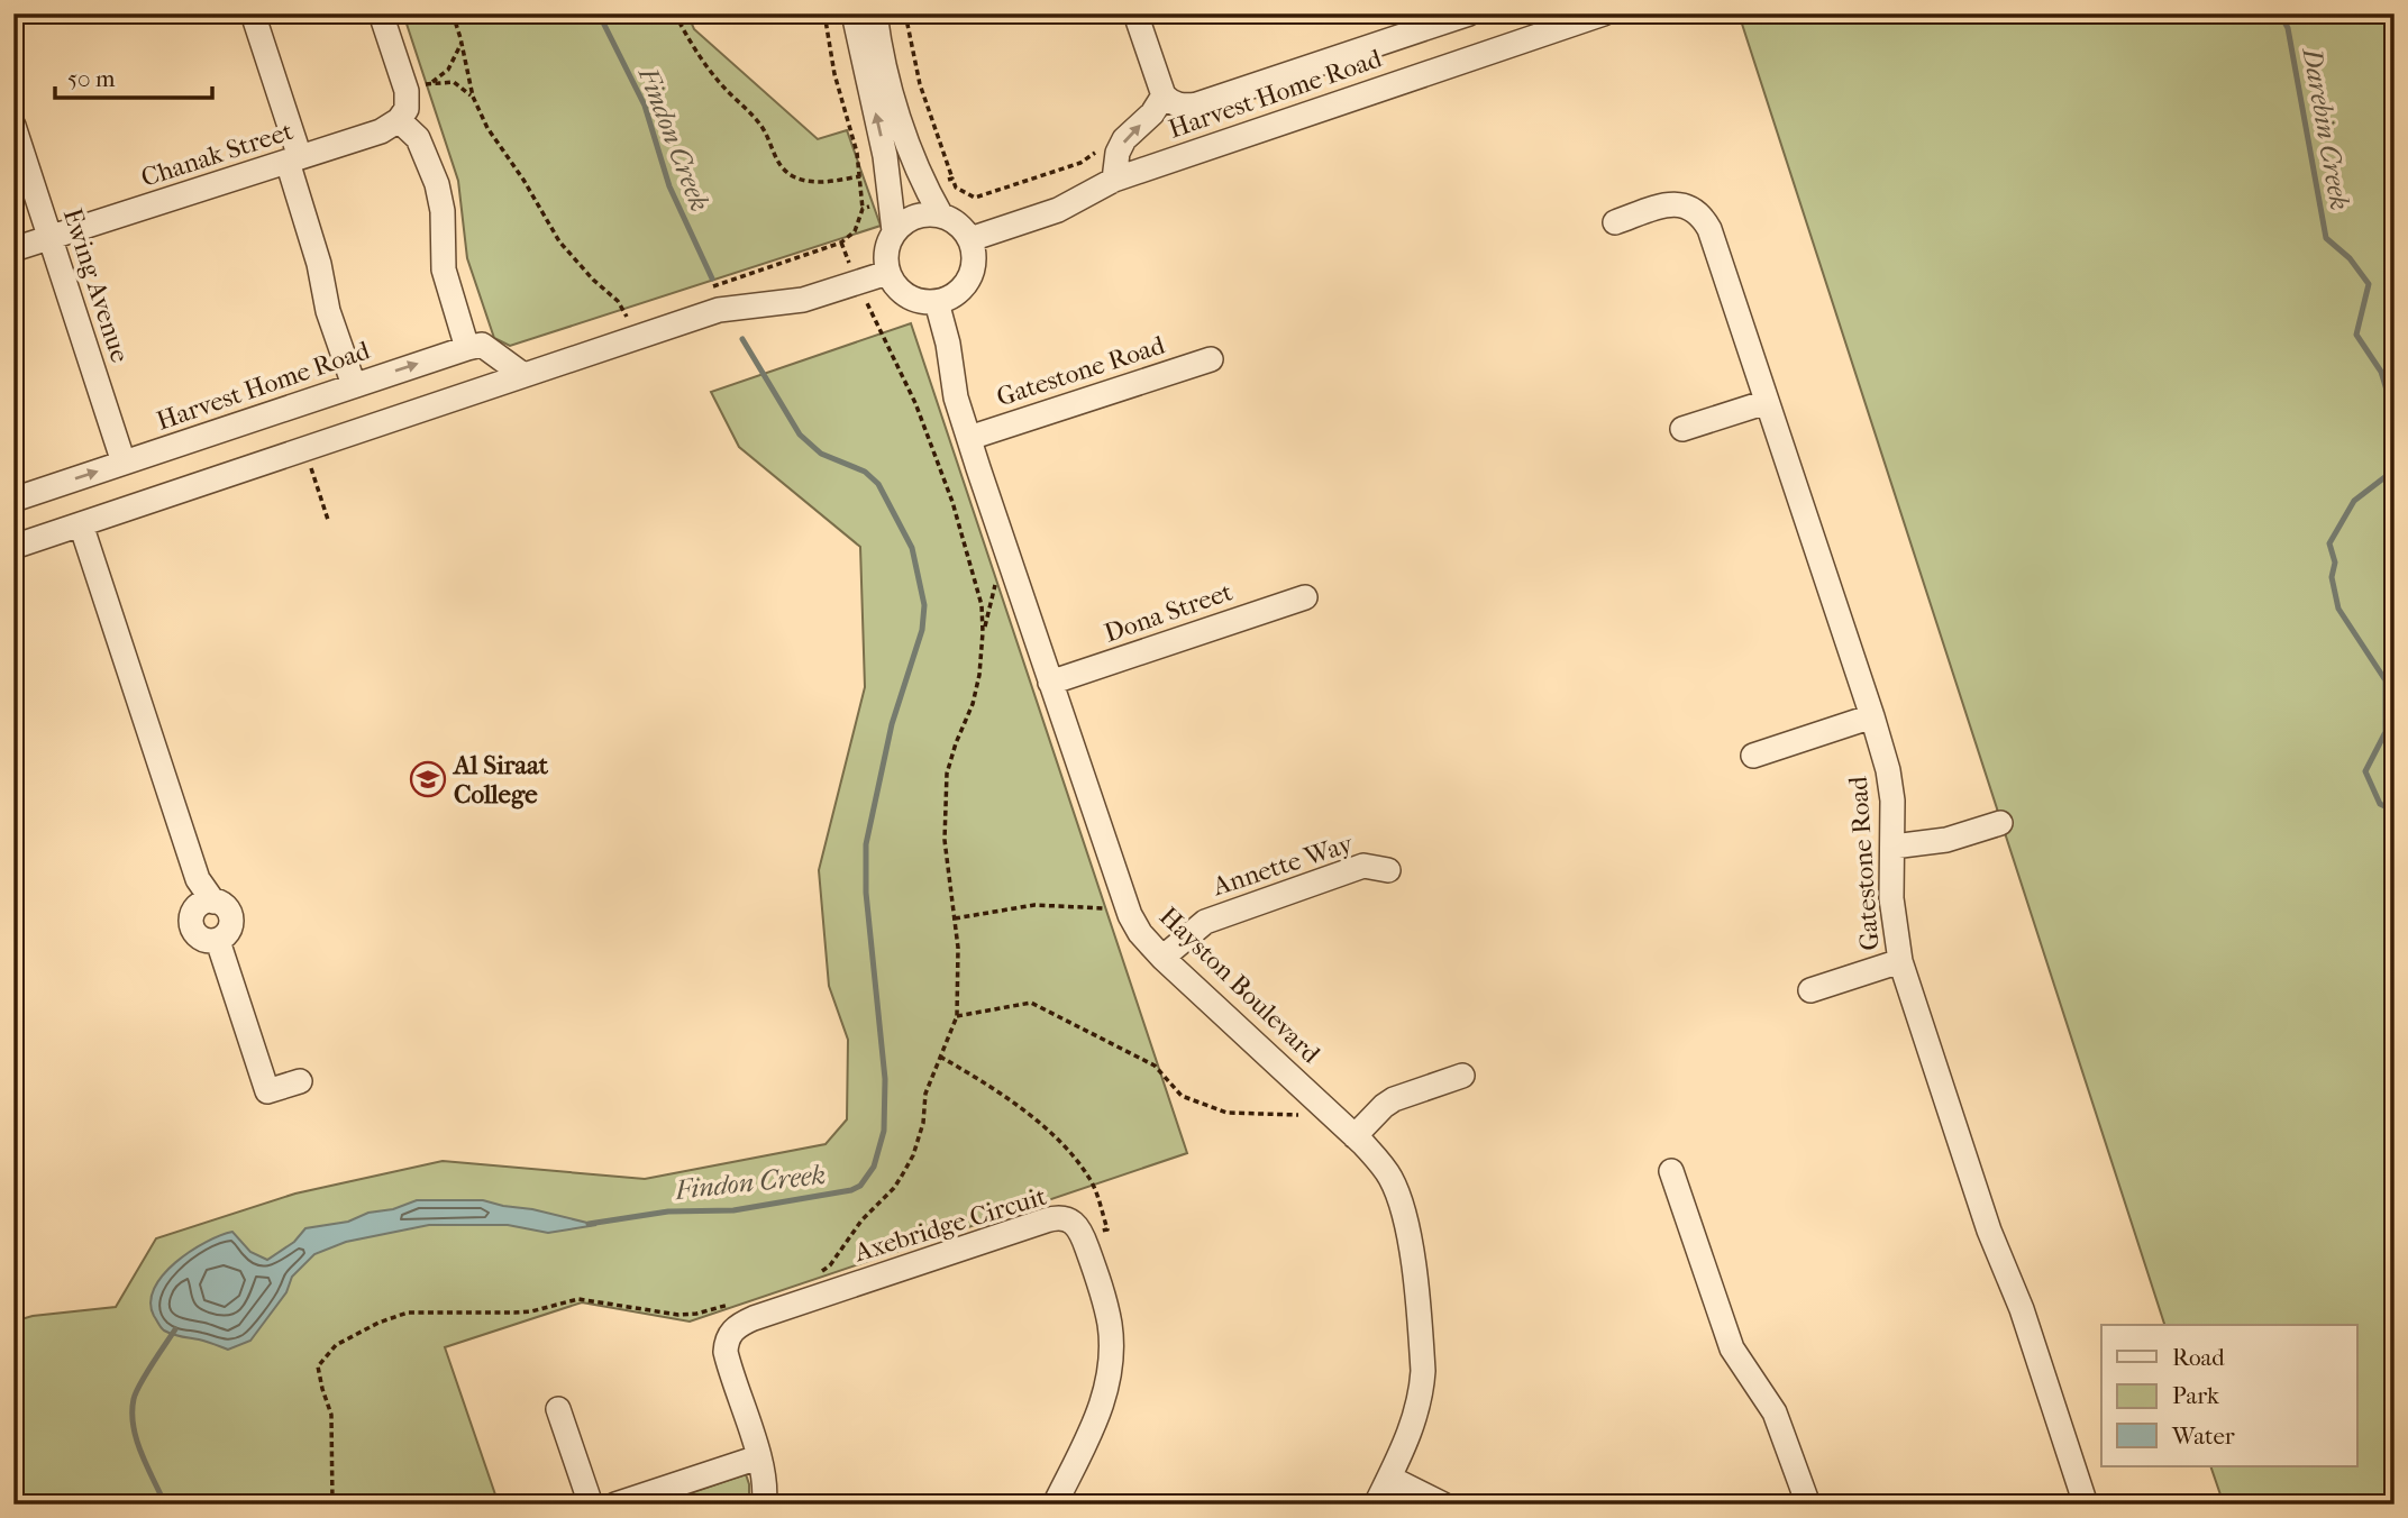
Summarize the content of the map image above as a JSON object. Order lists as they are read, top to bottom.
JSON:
{
  "streets": {
    "street": [
      "Harvest Home Road",
      "Chanak Street",
      "Ewing Avenue",
      "Gatestone Road",
      "Dona Street",
      "Annette Way",
      "Hayston Boulevard",
      "Axebridge Circuit"
    ]
  },
  "crossings": [
    ["Harvest Home Road", "Ewing Avenue"],
    ["Harvest Home Road", "Hayston Boulevard"],
    ["Chanak Street", "Ewing Avenue"],
    ["Gatestone Road", "Hayston Boulevard"],
    ["Dona Street", "Hayston Boulevard"],
    ["Annette Way", "Hayston Boulevard"]
  ],
  "water": ["Darebin Creek", "Findon Creek"],
  "places": {
    "school or university": ["Al Siraat College"]
  },
  "legend": ["Road", "Park", "Water"],
  "scale_bar": "50 m"
}
